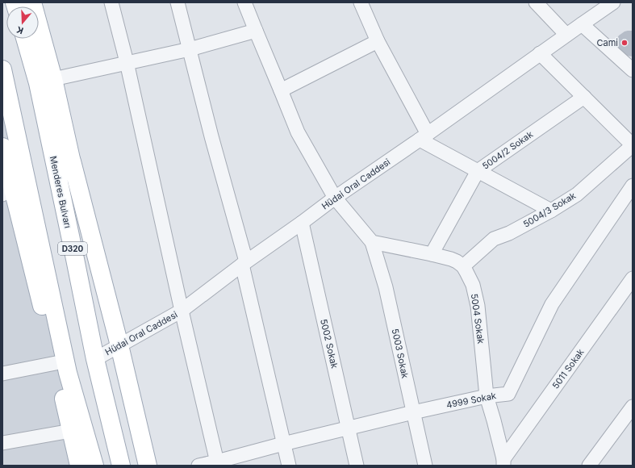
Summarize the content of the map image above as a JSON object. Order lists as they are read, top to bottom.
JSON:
{
  "streets": {
    "main road": ["Menderes Bulvarı", "D320"],
    "street": [
      "5004/2 Sokak",
      "Hüdai Oral Caddesi",
      "5004/3 Sokak",
      "5004 Sokak",
      "5002 Sokak",
      "5003 Sokak",
      "5011 Sokak",
      "4999 Sokak"
    ]
  },
  "crossings": [
    ["Hüdai Oral Caddesi", "Menderes Bulvarı"],
    ["Hüdai Oral Caddesi", "5002 Sokak"],
    ["5004/3 Sokak", "5004 Sokak"],
    ["5004 Sokak", "5011 Sokak"],
    ["5004 Sokak", "4999 Sokak"],
    ["5002 Sokak", "4999 Sokak"],
    ["5003 Sokak", "4999 Sokak"]
  ],
  "places": ["Cami"],
  "north": "bottom"
}
